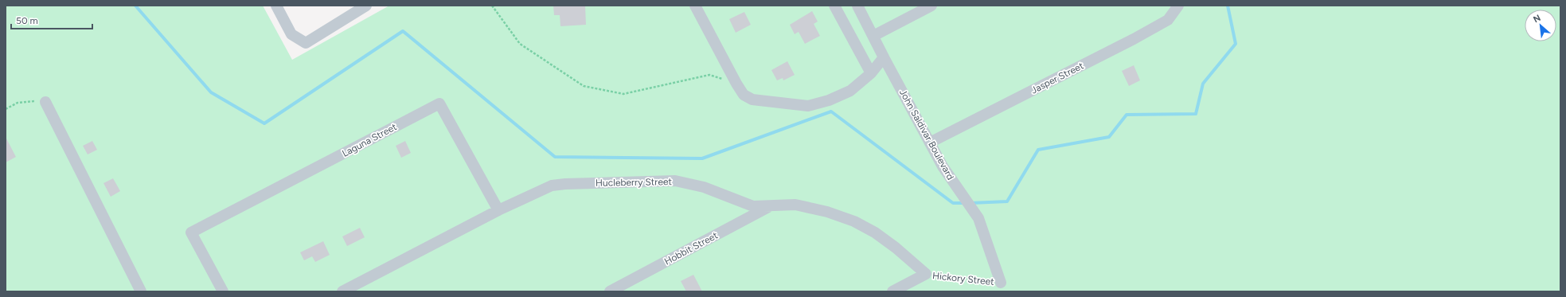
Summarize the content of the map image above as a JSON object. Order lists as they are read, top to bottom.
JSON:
{
  "streets": {
    "street": [
      "Jasper Street",
      "John Saldivar Boulevard",
      "Laguna Street",
      "Hucleberry Street",
      "Hobbit Street",
      "Hickory Street"
    ]
  },
  "crossings": [
    ["Jasper Street", "John Saldivar Boulevard"],
    ["John Saldivar Boulevard", "Hickory Street"],
    ["Laguna Street", "Hucleberry Street"],
    ["Hucleberry Street", "Hobbit Street"],
    ["Hucleberry Street", "Hickory Street"]
  ],
  "scale_bar": "50 m",
  "north": "top left"
}
